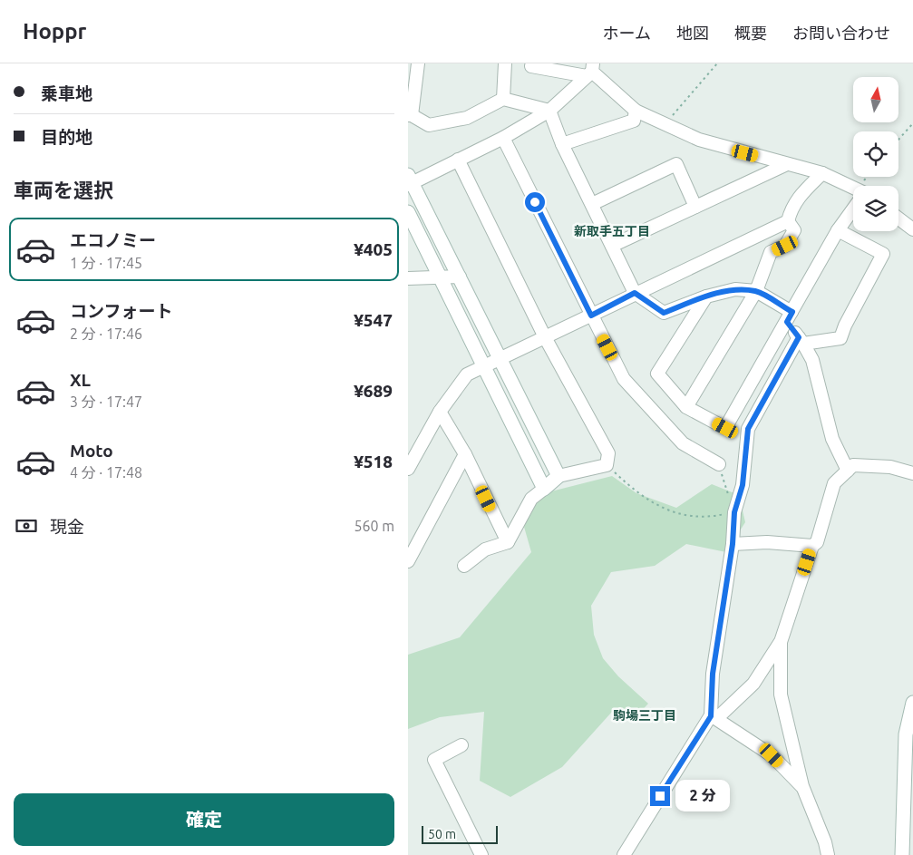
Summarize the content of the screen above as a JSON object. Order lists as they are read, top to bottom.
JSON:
{
  "districts": ["新取手五丁目", "駒場三丁目"],
  "scale_bar": "50 m",
  "north": "top",
  "page": {
    "header": "Hoppr",
    "nav": [
      "ホーム",
      "地図",
      "概要",
      "お問い合わせ"
    ],
    "banner": ["乗車地", "目的地"],
    "heading": "車両を選択",
    "list": [
      {
        "name": "エコノミー",
        "note": "1 分 · 17:45",
        "value": "¥405"
      },
      {
        "name": "コンフォート",
        "note": "2 分 · 17:46",
        "value": "¥547"
      },
      {
        "name": "XL",
        "note": "3 分 · 17:47",
        "value": "¥689"
      },
      {
        "name": "Moto",
        "note": "4 分 · 17:48",
        "value": "¥518"
      }
    ],
    "pay": ["現金", "560 m"],
    "bubble": "2 分",
    "buttons": "確定",
    "scale": "50 m"
  }
}
